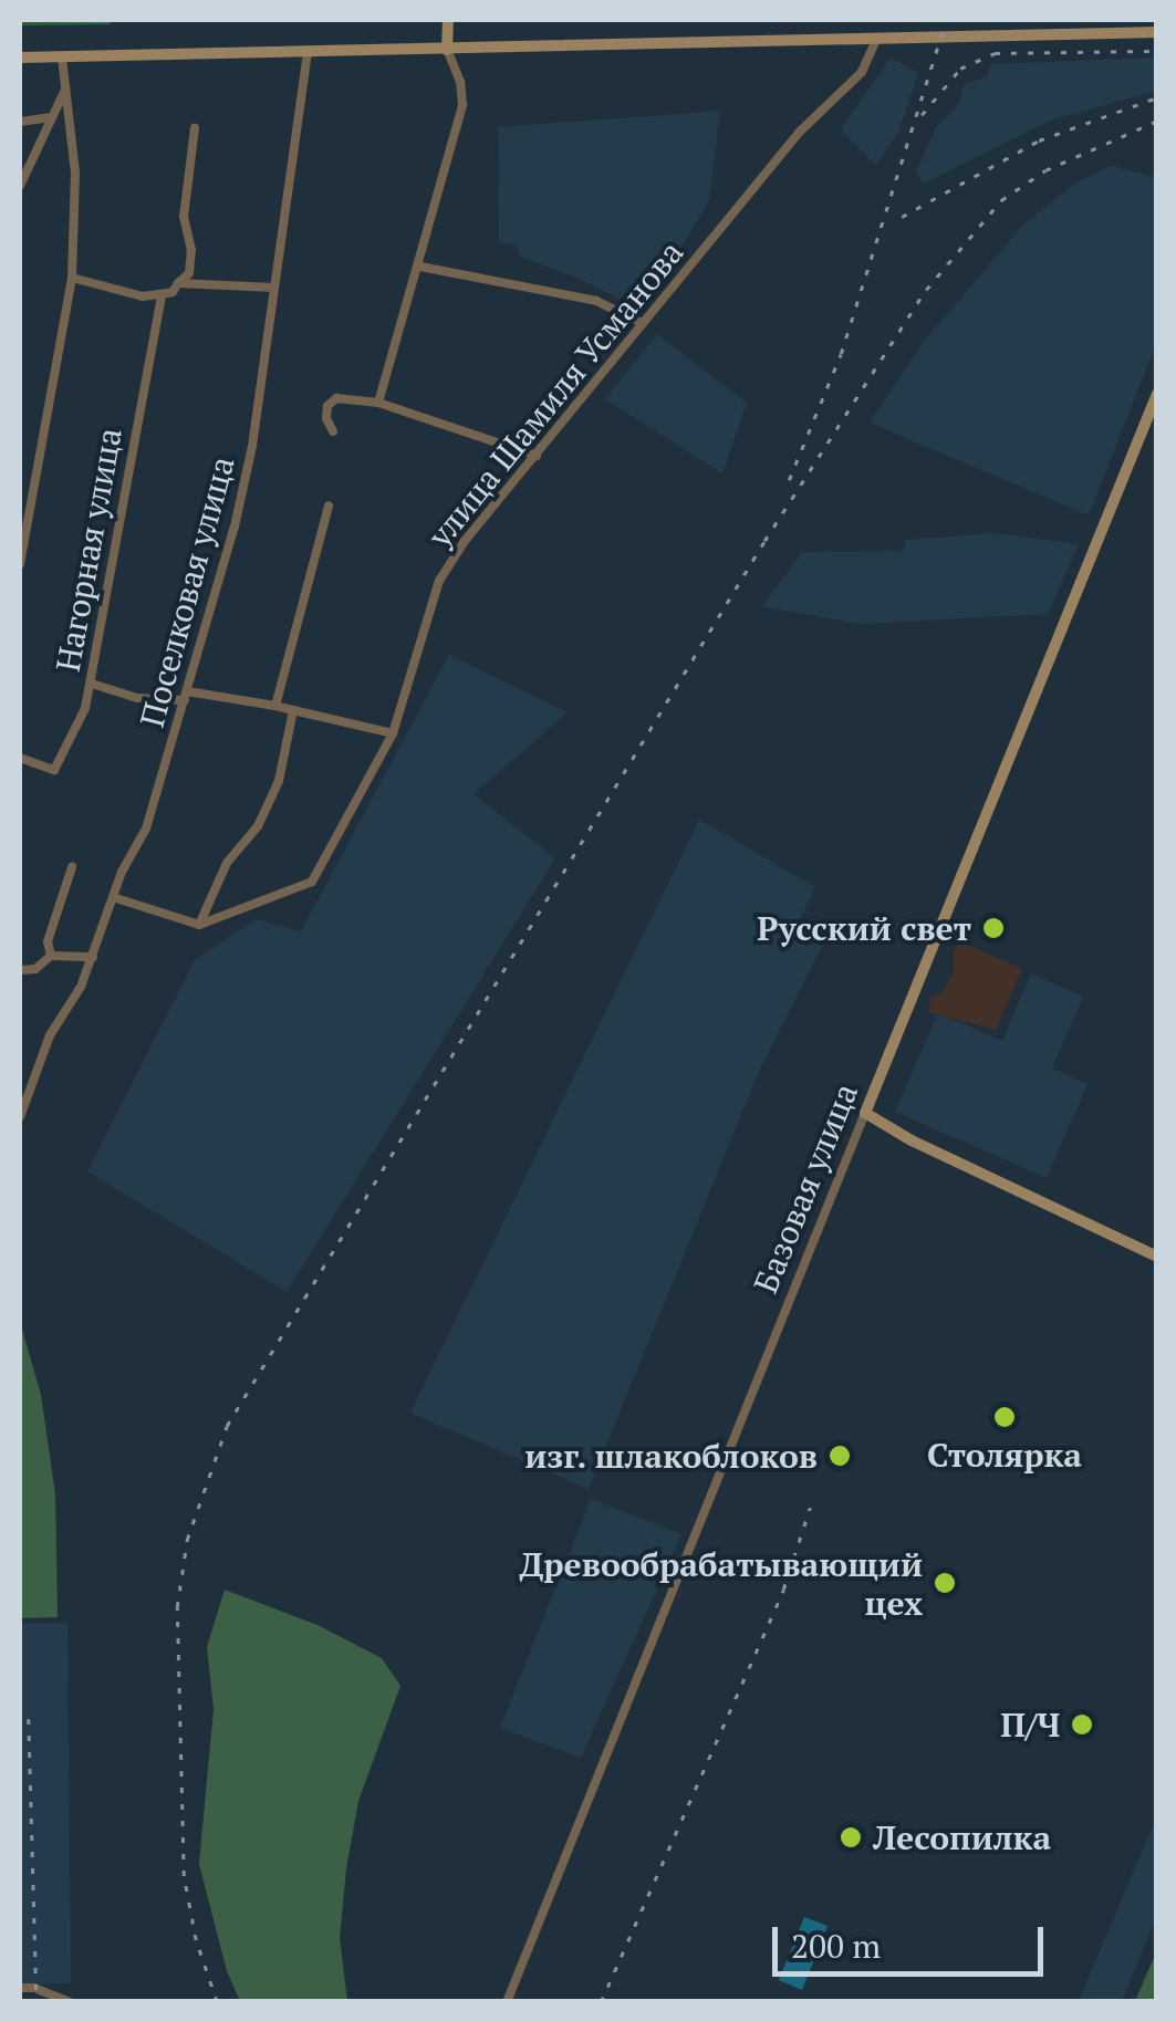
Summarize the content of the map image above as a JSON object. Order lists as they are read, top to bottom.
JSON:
{
  "streets": {
    "main road": ["Базовая улица"],
    "street": ["улица Шамиля Усманова", "Нагорная улица", "Поселковая улица"]
  },
  "places": [
    "Русский свет",
    "Столярка",
    "изг. шлакоблоков",
    "Древообрабатывающий цех",
    "П/Ч",
    "Лесопилка"
  ],
  "scale_bar": "200 m"
}
